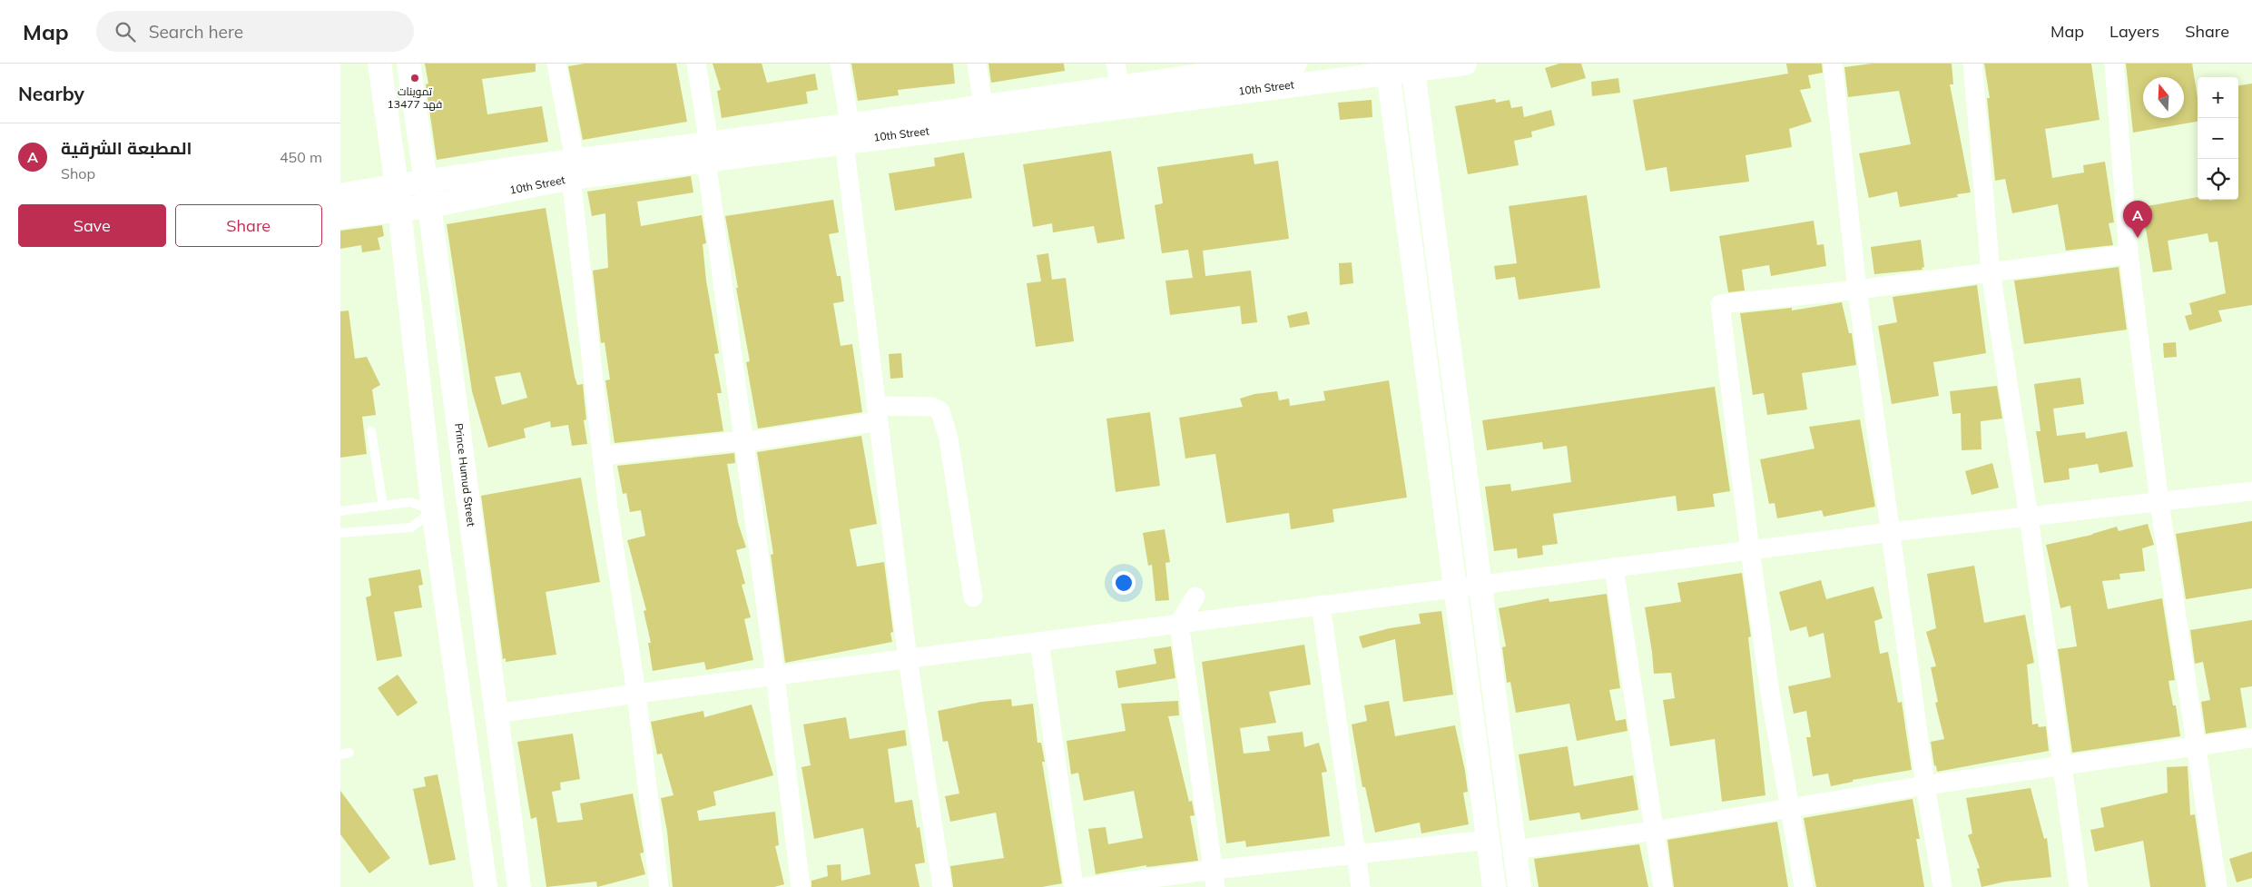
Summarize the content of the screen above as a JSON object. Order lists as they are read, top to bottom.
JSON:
{
  "streets": {
    "street": ["10th Street", "Prince Humud Street"]
  },
  "crossings": [
    ["10th Street", "Prince Humud Street"]
  ],
  "places": ["تموينات فهد 13477"],
  "north": "top",
  "page": {
    "header": "Map",
    "search": "Search here",
    "nav": ["Map", "Layers", "Share"],
    "heading": "Nearby",
    "map_buttons": ["+", "−"],
    "list": [
      {
        "mark": "A",
        "name": "المطبعة الشرقية",
        "note": "Shop",
        "value": "450 m"
      }
    ],
    "buttons": ["Save", "Share"],
    "pins": "A"
  }
}
